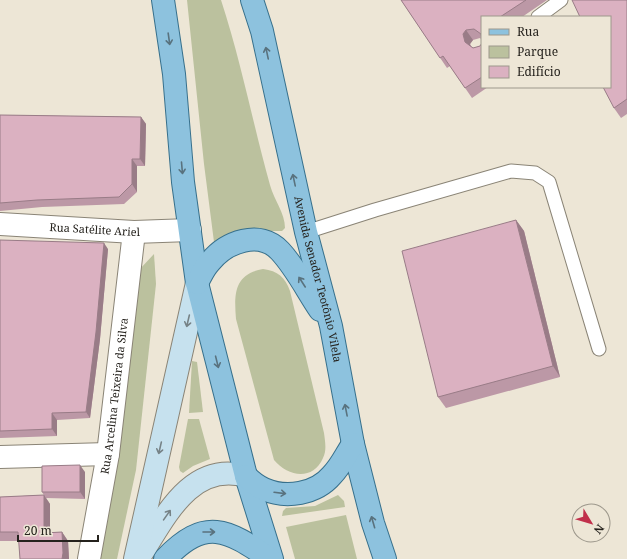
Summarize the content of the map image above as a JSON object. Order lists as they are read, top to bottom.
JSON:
{
  "streets": {
    "main road": ["Avenida Senador Teotônio Vilela"],
    "street": ["Rua Satélite Ariel", "Rua Arcelina Teixeira da Silva"]
  },
  "crossings": [
    ["Rua Satélite Ariel", "Rua Arcelina Teixeira da Silva"]
  ],
  "legend": ["Rua", "Parque", "Edifício"],
  "scale_bar": "20 m",
  "north": "bottom right"
}
